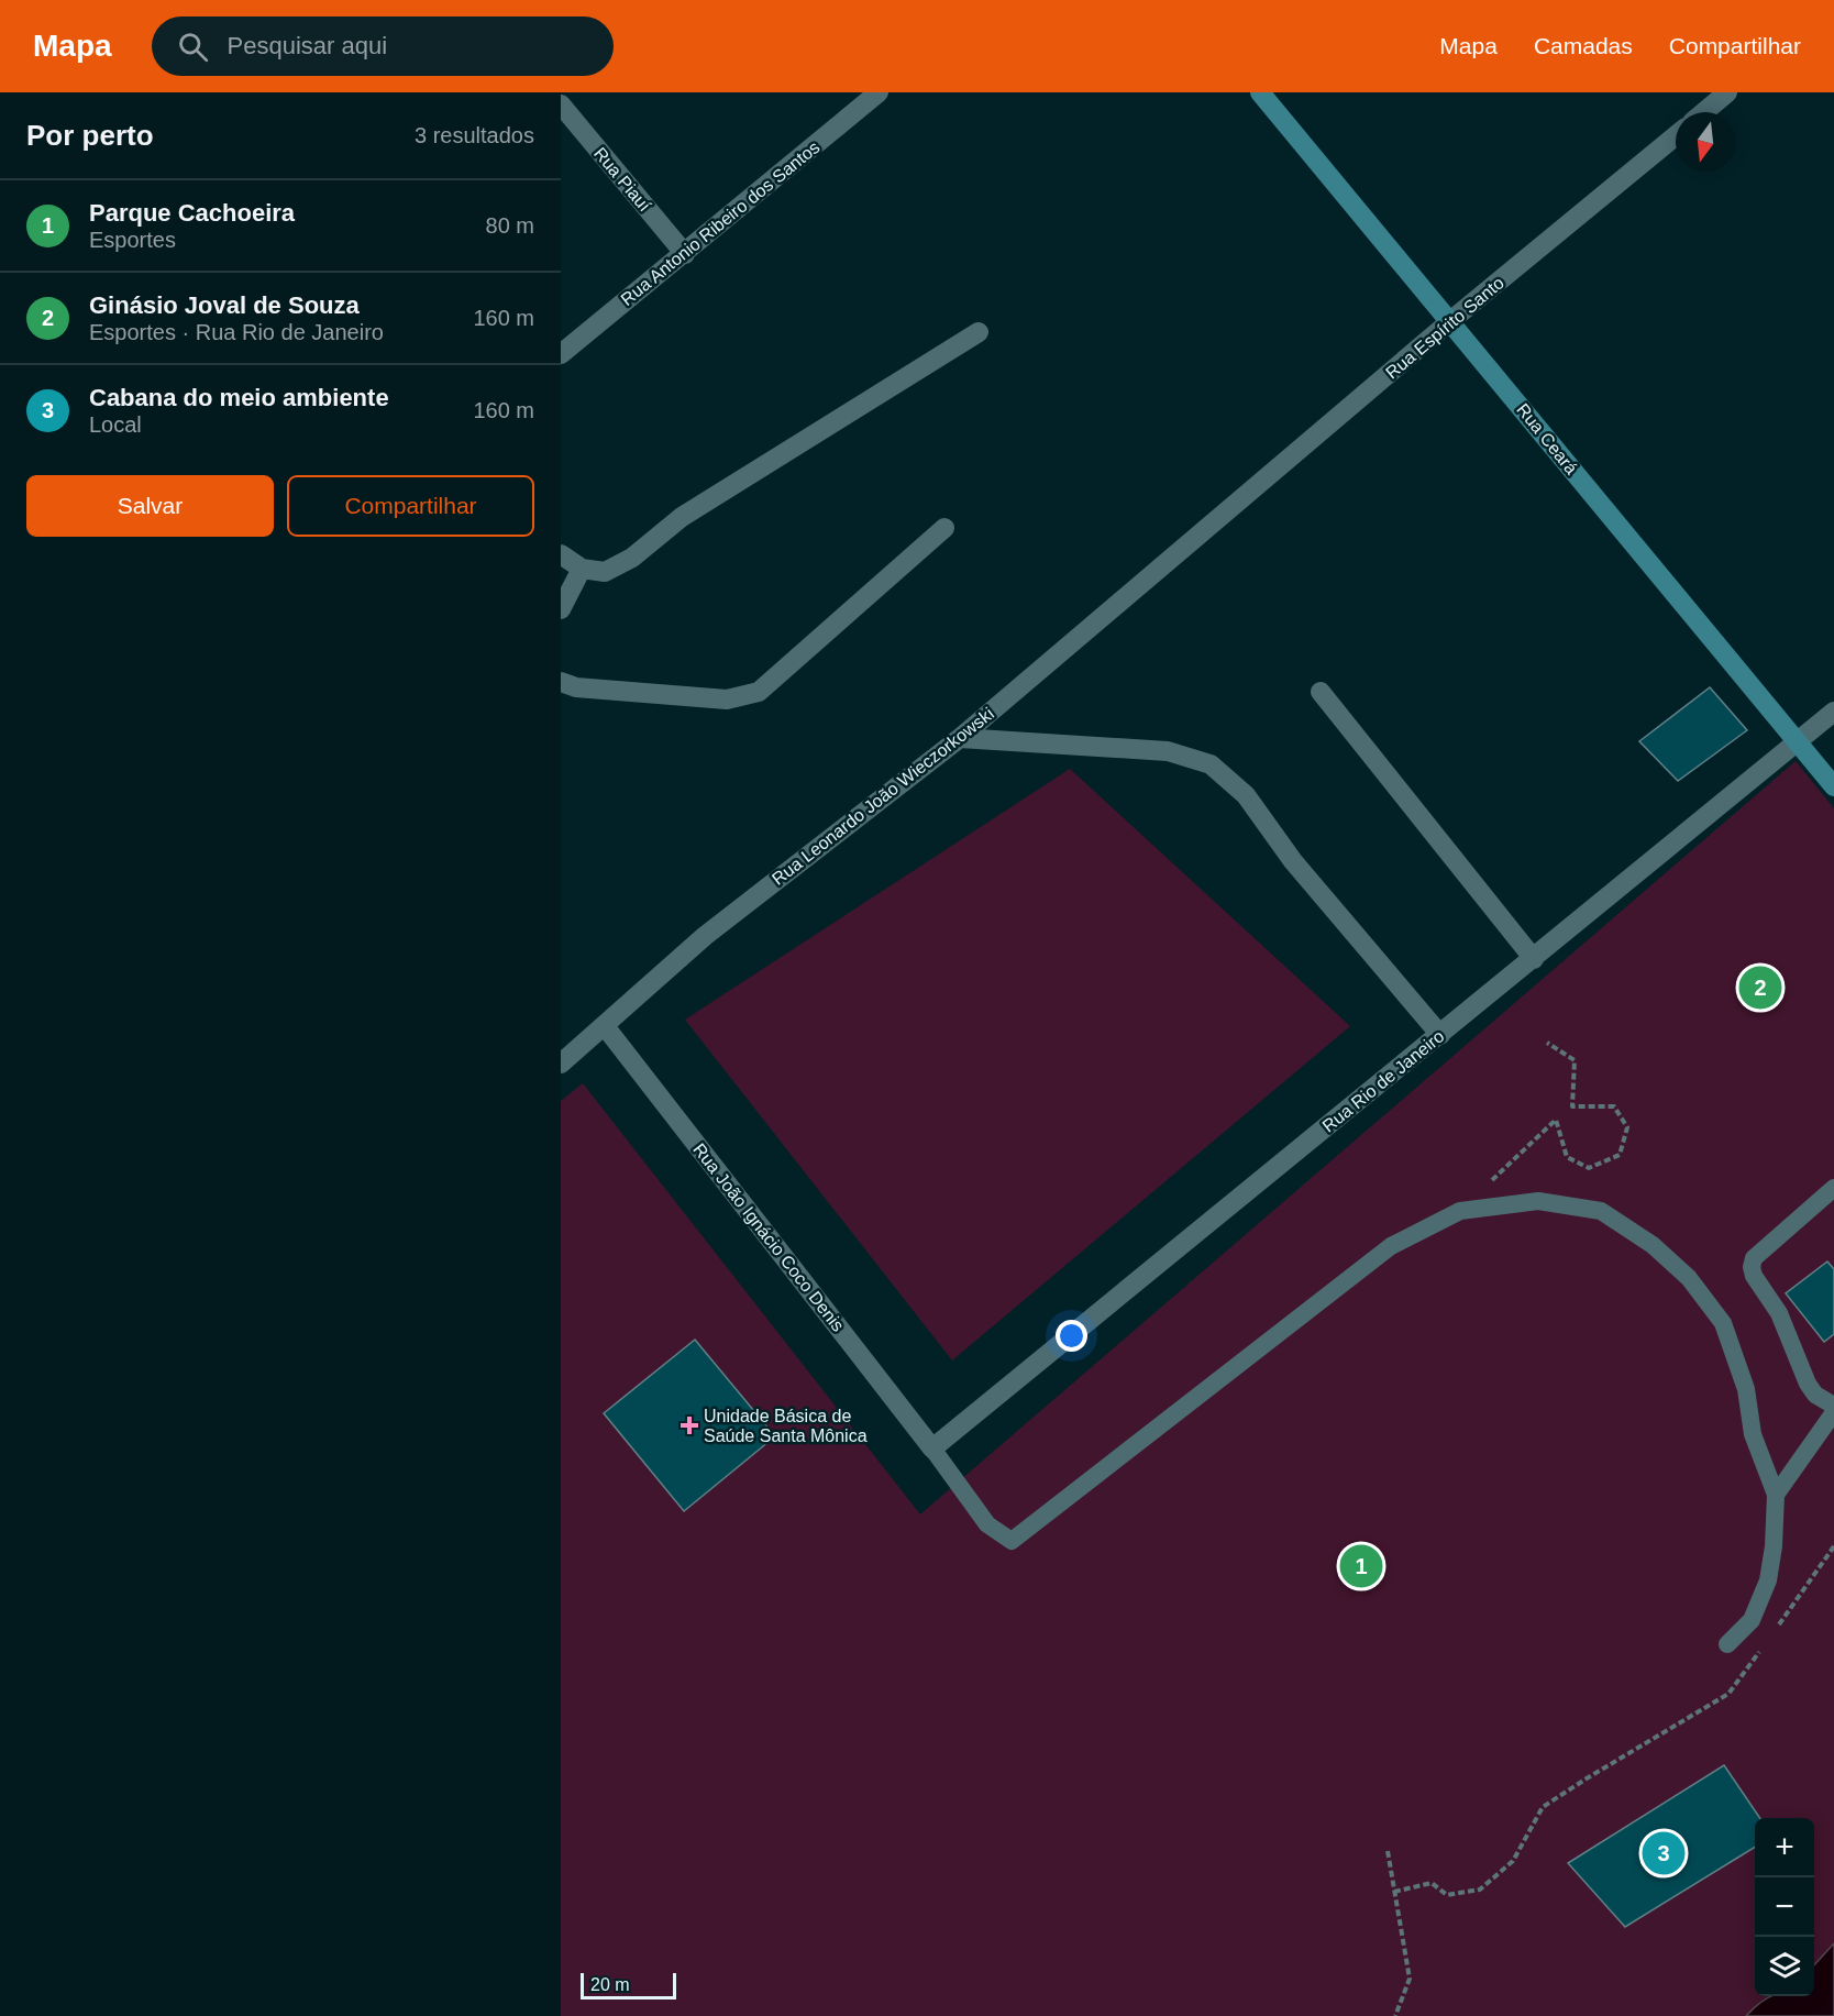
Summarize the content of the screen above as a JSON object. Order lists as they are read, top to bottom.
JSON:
{
  "streets": {
    "street": [
      "Rua Piauí",
      "Rua Antonio Ribeiro dos Santos",
      "Rua Espírito Santo",
      "Rua Ceará",
      "Rua Leonardo João Wieczorkowski",
      "Rua Rio de Janeiro",
      "Rua João Ignácio Coco Denis"
    ]
  },
  "crossings": [
    ["Rua Piauí", "Rua Antonio Ribeiro dos Santos"],
    ["Rua Espírito Santo", "Rua Ceará"],
    ["Rua Espírito Santo", "Rua Leonardo João Wieczorkowski"],
    ["Rua Ceará", "Rua Rio de Janeiro"],
    ["Rua Leonardo João Wieczorkowski", "Rua João Ignácio Coco Denis"],
    ["Rua Rio de Janeiro", "Rua João Ignácio Coco Denis"]
  ],
  "places": {
    "health": ["Unidade Básica de Saúde Santa Mônica"]
  },
  "scale_bar": "20 m",
  "north": "bottom",
  "page": {
    "header": "Mapa",
    "search": "Pesquisar aqui",
    "nav": ["Mapa", "Camadas", "Compartilhar"],
    "heading": ["Por perto", "3 resultados"],
    "list": [
      {
        "mark": "1",
        "name": "Parque Cachoeira",
        "note": "Esportes",
        "value": "80 m"
      },
      {
        "mark": "2",
        "name": "Ginásio Joval de Souza",
        "note": "Esportes · Rua Rio de Janeiro",
        "value": "160 m"
      },
      {
        "mark": "3",
        "name": "Cabana do meio ambiente",
        "note": "Local",
        "value": "160 m"
      }
    ],
    "buttons": ["Salvar", "Compartilhar"],
    "pins": ["2", "1", "3"],
    "map_buttons": ["+", "−"],
    "scale": "20 m"
  }
}
